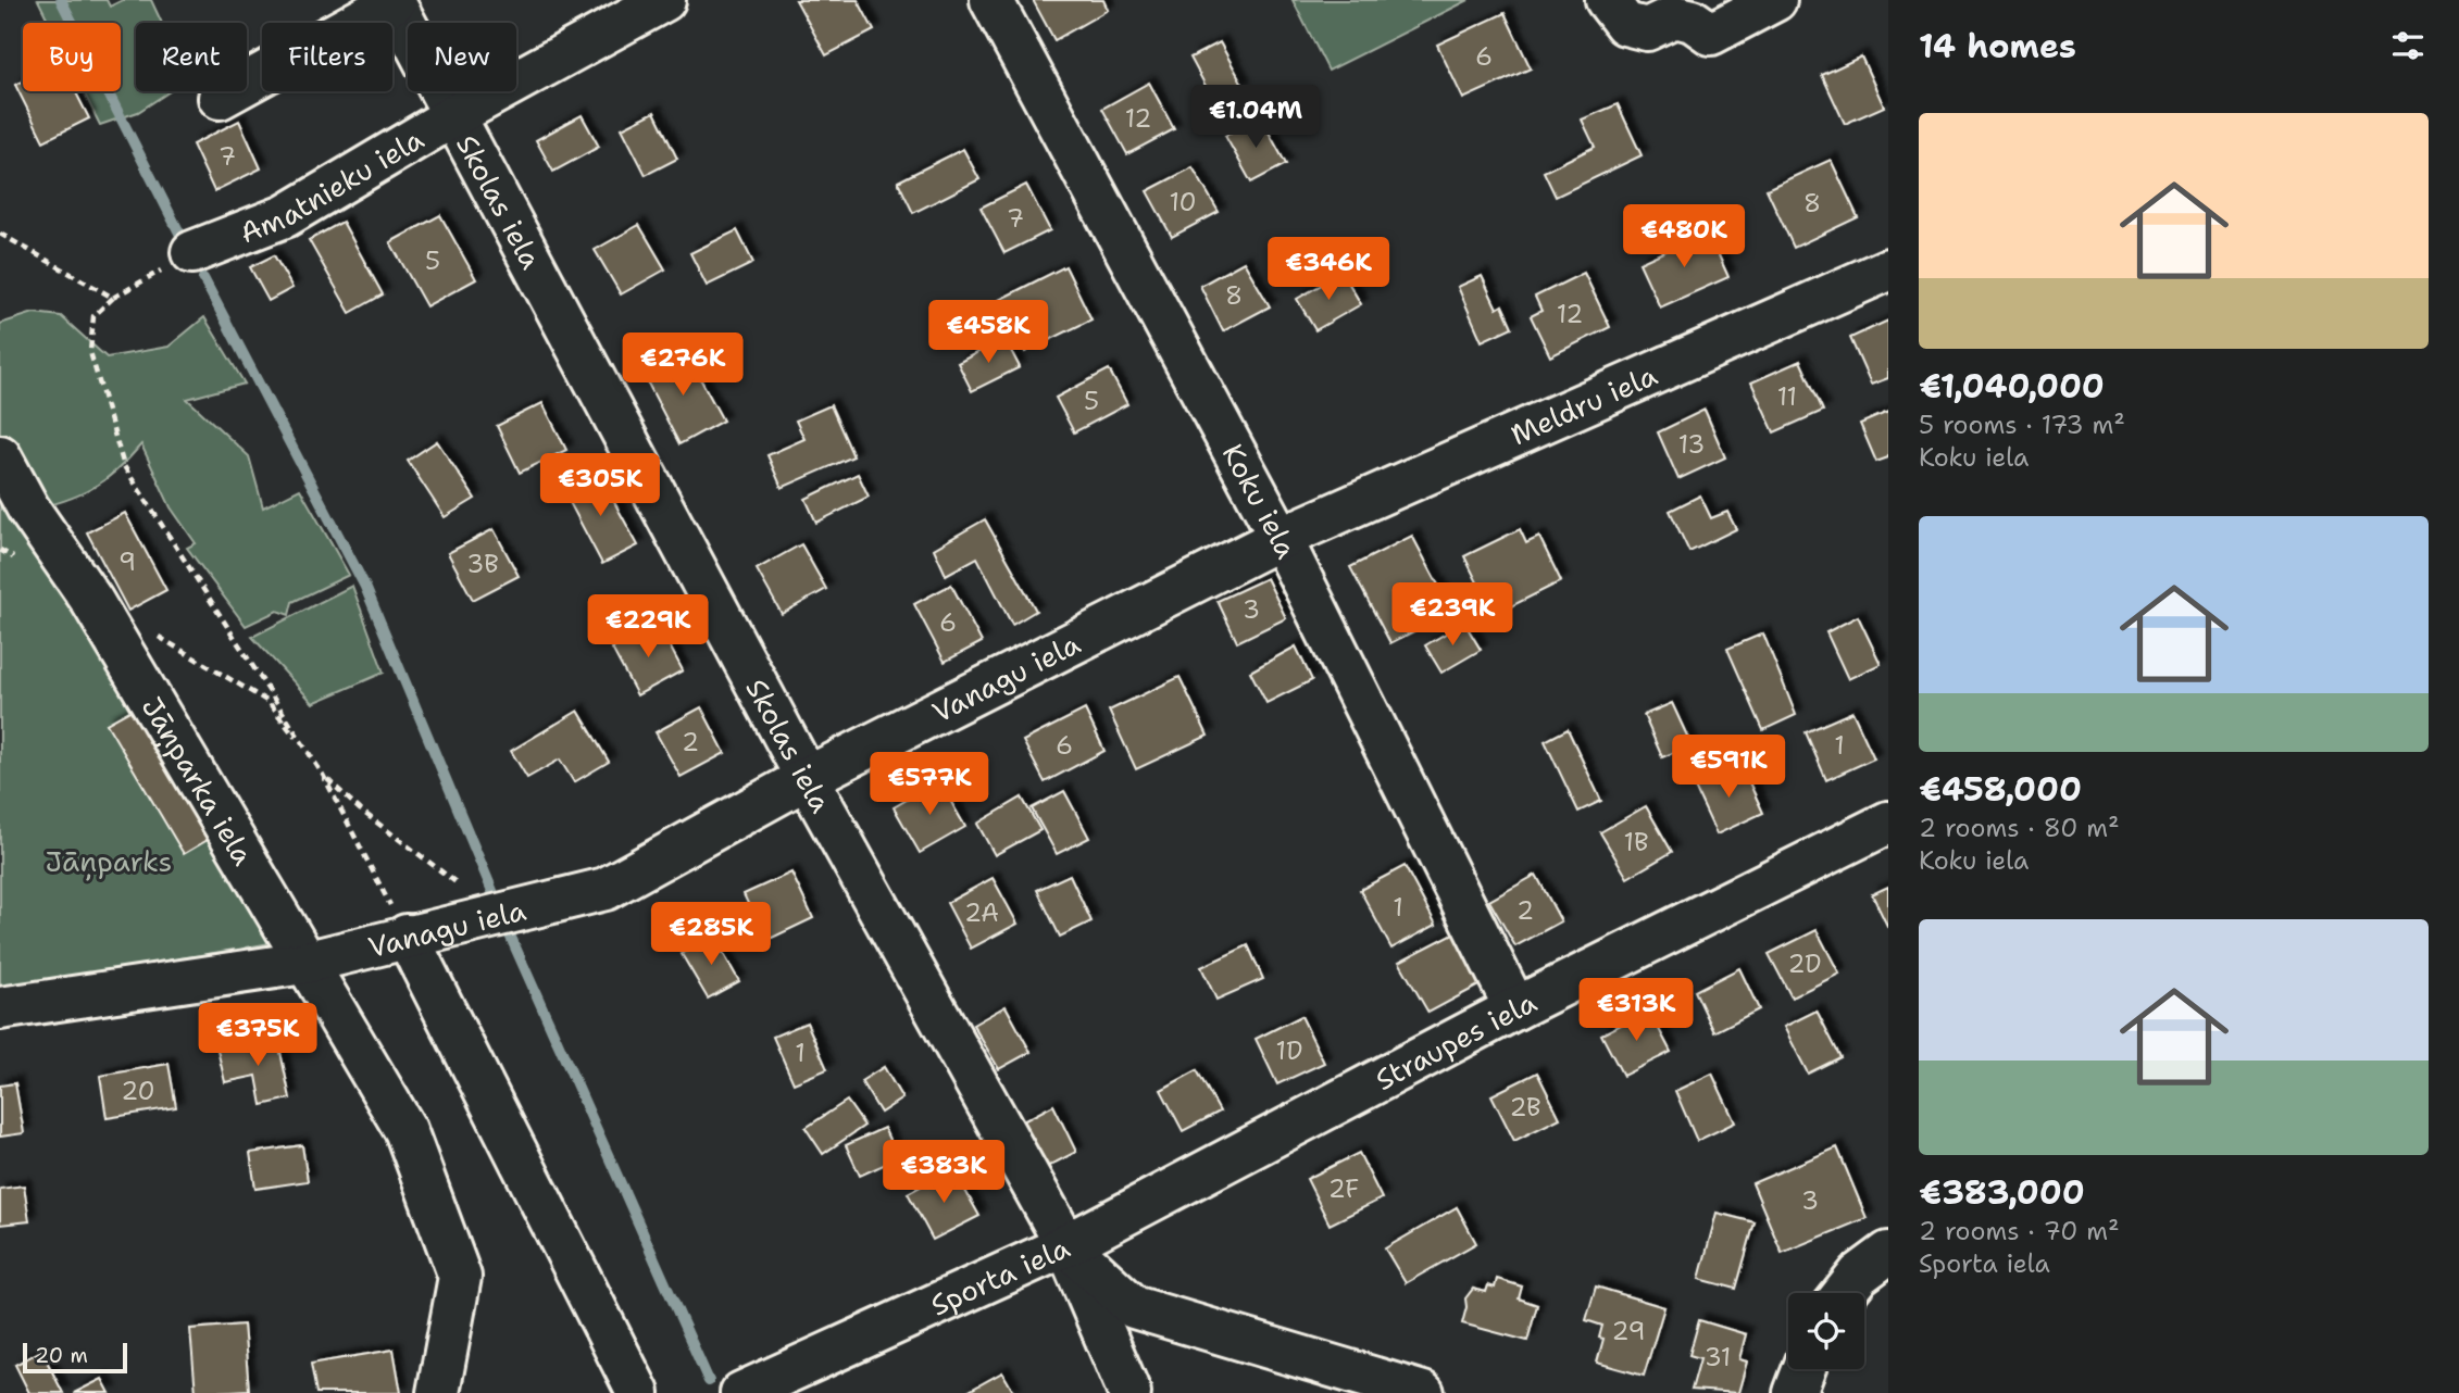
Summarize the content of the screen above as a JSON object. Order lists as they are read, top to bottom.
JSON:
{
  "streets": {
    "street": [
      "Amatnieku iela",
      "Skolas iela",
      "Meldru iela",
      "Koku iela",
      "Vanagu iela",
      "Jāņparka iela",
      "Straupes iela",
      "Sporta iela"
    ]
  },
  "crossings": [
    ["Amatnieku iela", "Skolas iela"],
    ["Skolas iela", "Vanagu iela"],
    ["Skolas iela", "Straupes iela"],
    ["Skolas iela", "Sporta iela"],
    ["Meldru iela", "Koku iela"],
    ["Meldru iela", "Vanagu iela"],
    ["Koku iela", "Vanagu iela"],
    ["Koku iela", "Straupes iela"],
    ["Vanagu iela", "Jāņparka iela"],
    ["Straupes iela", "Sporta iela"]
  ],
  "parks": ["Jāņparks"],
  "house_numbers": [
    "6",
    "12",
    "7",
    "10",
    "8",
    "7",
    "5",
    "8",
    "12",
    "11",
    "5",
    "13",
    "9",
    "3B",
    "3",
    "6",
    "2",
    "6",
    "1",
    "1B",
    "1",
    "2",
    "2A",
    "2D",
    "1D",
    "1",
    "20",
    "2B",
    "2F",
    "3",
    "29",
    "31"
  ],
  "scale_bar": "20 m",
  "page": {
    "heading": "14 homes",
    "chip": [
      "Buy",
      "Rent",
      "Filters",
      "New"
    ],
    "price": [
      "€1.04M",
      "€480K",
      "€346K",
      "€458K",
      "€276K",
      "€305K",
      "€239K",
      "€229K",
      "€591K",
      "€577K",
      "€285K",
      "€313K",
      "€375K",
      "€383K"
    ],
    "list": [
      {
        "name": "€1,040,000",
        "note": "5 rooms · 173 m² · Koku iela"
      },
      {
        "name": "€458,000",
        "note": "2 rooms · 80 m² · Koku iela"
      },
      {
        "name": "€383,000",
        "note": "2 rooms · 70 m² · Sporta iela"
      }
    ],
    "scale": "20 m"
  }
}
